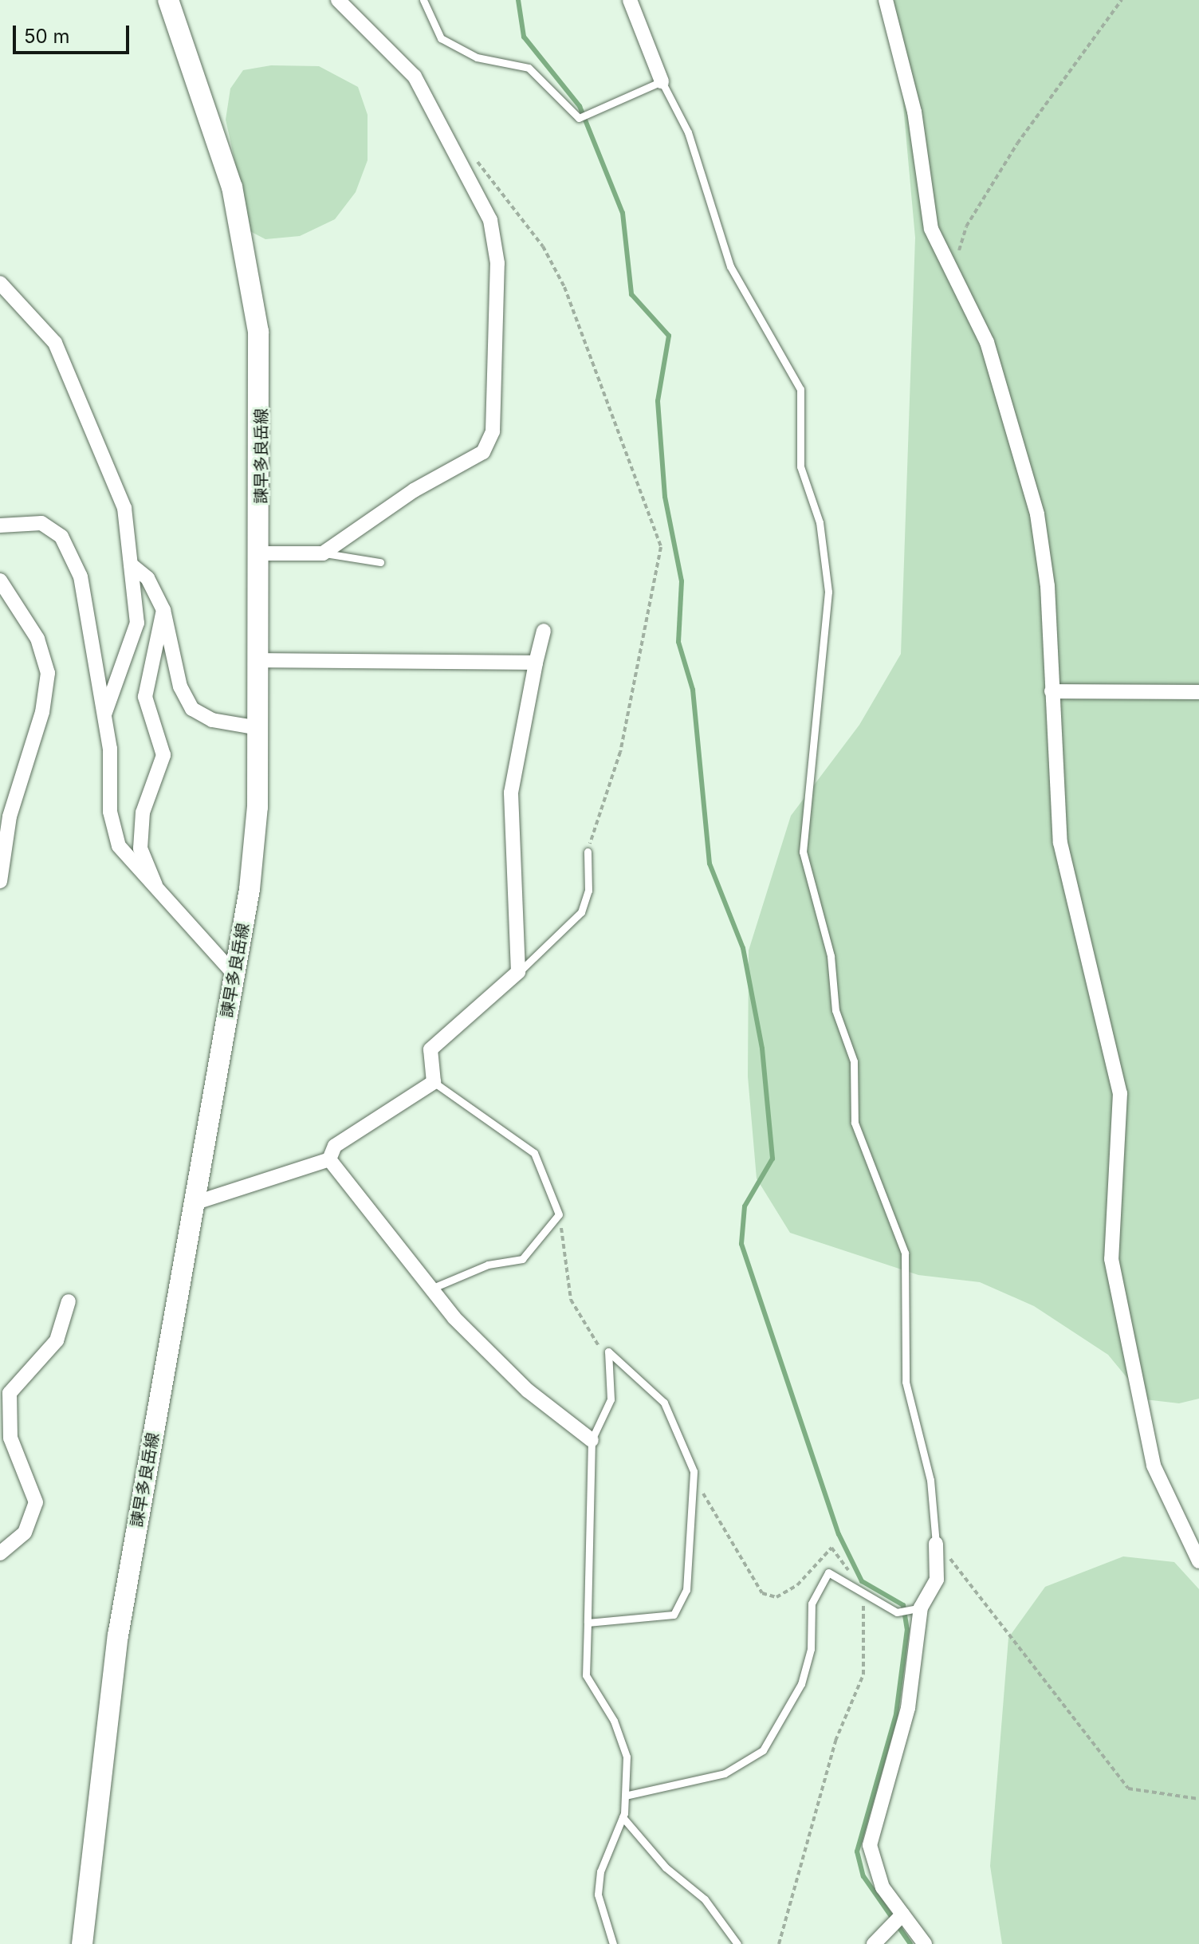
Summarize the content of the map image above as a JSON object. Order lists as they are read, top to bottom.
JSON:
{
  "streets": {
    "main road": ["諫早多良岳線"]
  },
  "scale_bar": "50 m"
}
